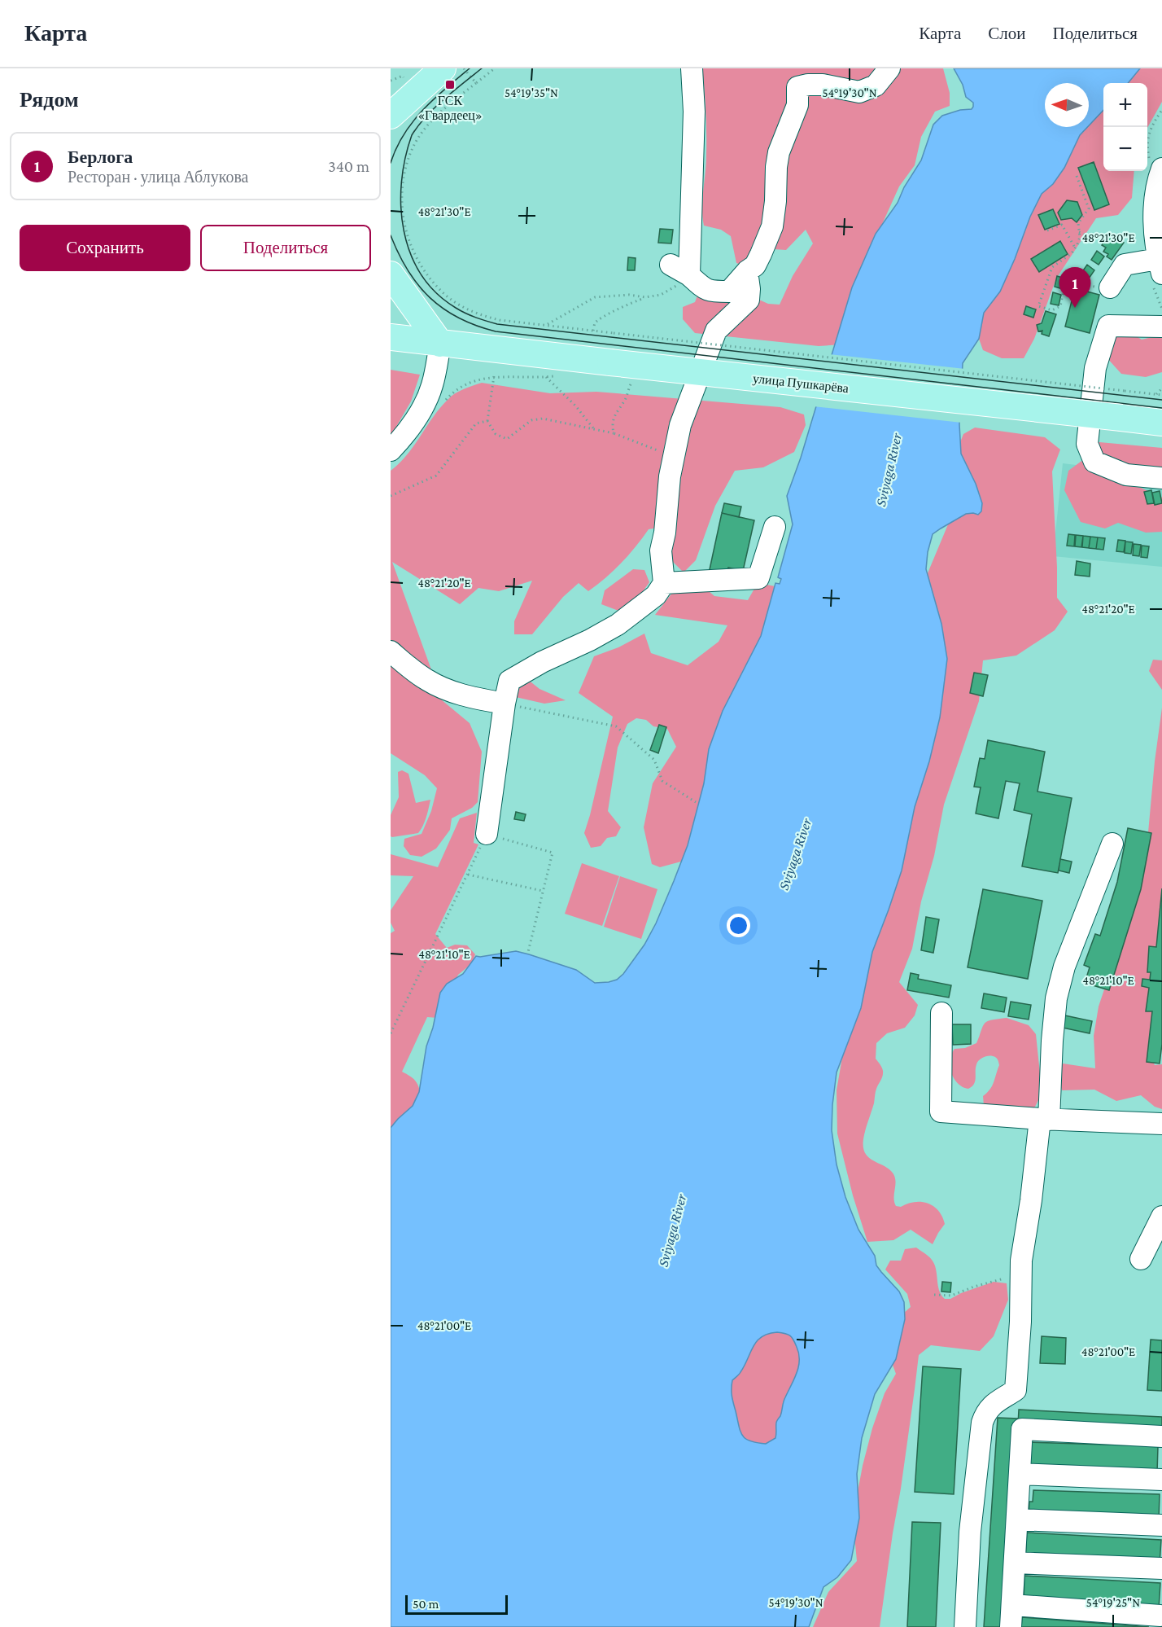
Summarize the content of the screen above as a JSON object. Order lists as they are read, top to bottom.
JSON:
{
  "streets": {
    "main road": ["улица Пушкарёва"]
  },
  "water": ["Sviyaga River"],
  "places": {
    "transit": ["ГСК «Гвардеец»"]
  },
  "scale_bar": "50 m",
  "north": "left",
  "page": {
    "header": "Карта",
    "nav": ["Карта", "Слои", "Поделиться"],
    "heading": "Рядом",
    "map_buttons": ["+", "−"],
    "list": [
      {
        "mark": "1",
        "name": "Берлога",
        "note": "Ресторан · улица Аблукова",
        "value": "340 m"
      }
    ],
    "buttons": ["Сохранить", "Поделиться"],
    "pins": "1",
    "scale": "50 m"
  },
  "coordinates": [
    "54°19'35\"N",
    "54°19'30\"N",
    "48°21'30\"E",
    "48°21'20\"E",
    "48°21'10\"E",
    "48°21'00\"E",
    "54°19'25\"N"
  ]
}
